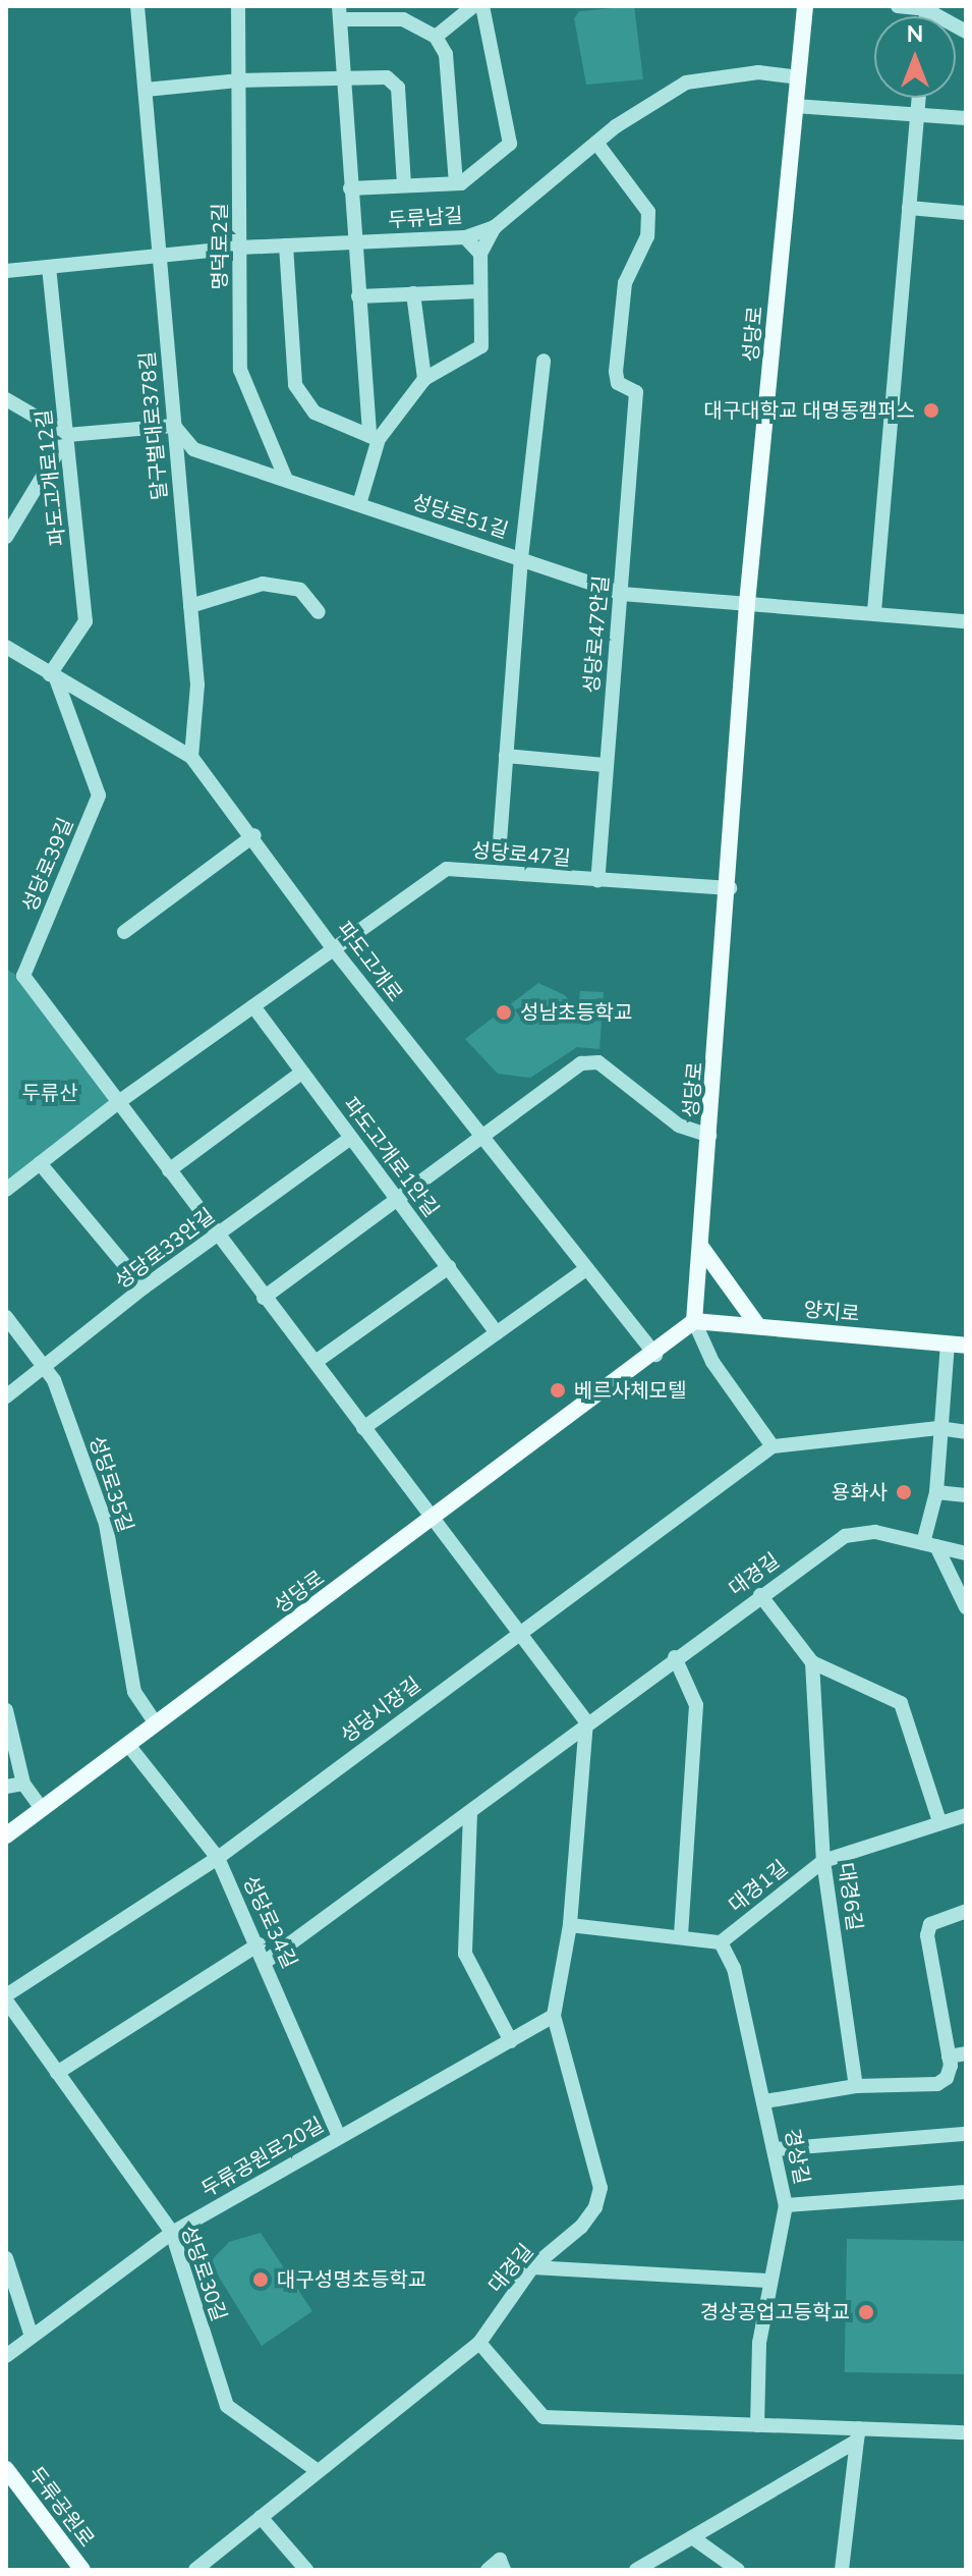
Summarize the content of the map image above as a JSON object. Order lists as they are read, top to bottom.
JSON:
{
  "streets": {
    "main road": ["성당로", "양지로", "두류공원로"],
    "street": [
      "두류남길",
      "명덕로2길",
      "달구벌대로378길",
      "파도고개로12길",
      "성당로51길",
      "성당로47안길",
      "성당로47길",
      "성당로39길",
      "파도고개로",
      "파도고개로1안길",
      "성당로33안길",
      "성당로35길",
      "대경길",
      "성당시장길",
      "대경1길",
      "대경6길",
      "성당로34길",
      "경상길",
      "두류공원로20길",
      "성당로30길"
    ]
  },
  "crossings": [
    ["두류남길", "명덕로2길"],
    ["두류남길", "성당로"],
    ["두류남길", "달구벌대로378길"],
    ["두류남길", "파도고개로12길"],
    ["두류남길", "성당로47안길"],
    ["명덕로2길", "성당로51길"],
    ["성당로", "성당로51길"],
    ["성당로", "성당로47길"],
    ["성당로", "성당로39길"],
    ["성당로", "파도고개로"],
    ["성당로", "양지로"],
    ["성당로", "성당로35길"],
    ["성당로", "성당로34길"],
    ["달구벌대로378길", "성당로51길"],
    ["달구벌대로378길", "파도고개로"],
    ["파도고개로12길", "성당로39길"],
    ["파도고개로12길", "파도고개로"],
    ["성당로51길", "성당로47안길"],
    ["성당로47안길", "성당로47길"],
    ["성당로47길", "성당로39길"],
    ["성당로47길", "파도고개로"],
    ["성당로47길", "파도고개로1안길"],
    ["성당로39길", "파도고개로"],
    ["성당로39길", "성당로33안길"],
    ["파도고개로1안길", "성당로33안길"],
    ["성당로33안길", "성당로35길"],
    ["대경길", "두류공원로20길"],
    ["대경길", "성당로30길"],
    ["성당시장길", "성당로34길"],
    ["성당시장길", "성당로30길"],
    ["대경1길", "대경6길"],
    ["대경1길", "경상길"],
    ["성당로34길", "두류공원로20길"],
    ["두류공원로20길", "성당로30길"]
  ],
  "parks": ["두류산"],
  "places": [
    "대구대학교 대명동캠퍼스",
    "성남초등학교",
    "베르사체모텔",
    "용화사",
    "대구성명초등학교",
    "경상공업고등학교"
  ],
  "north": "top"
}
